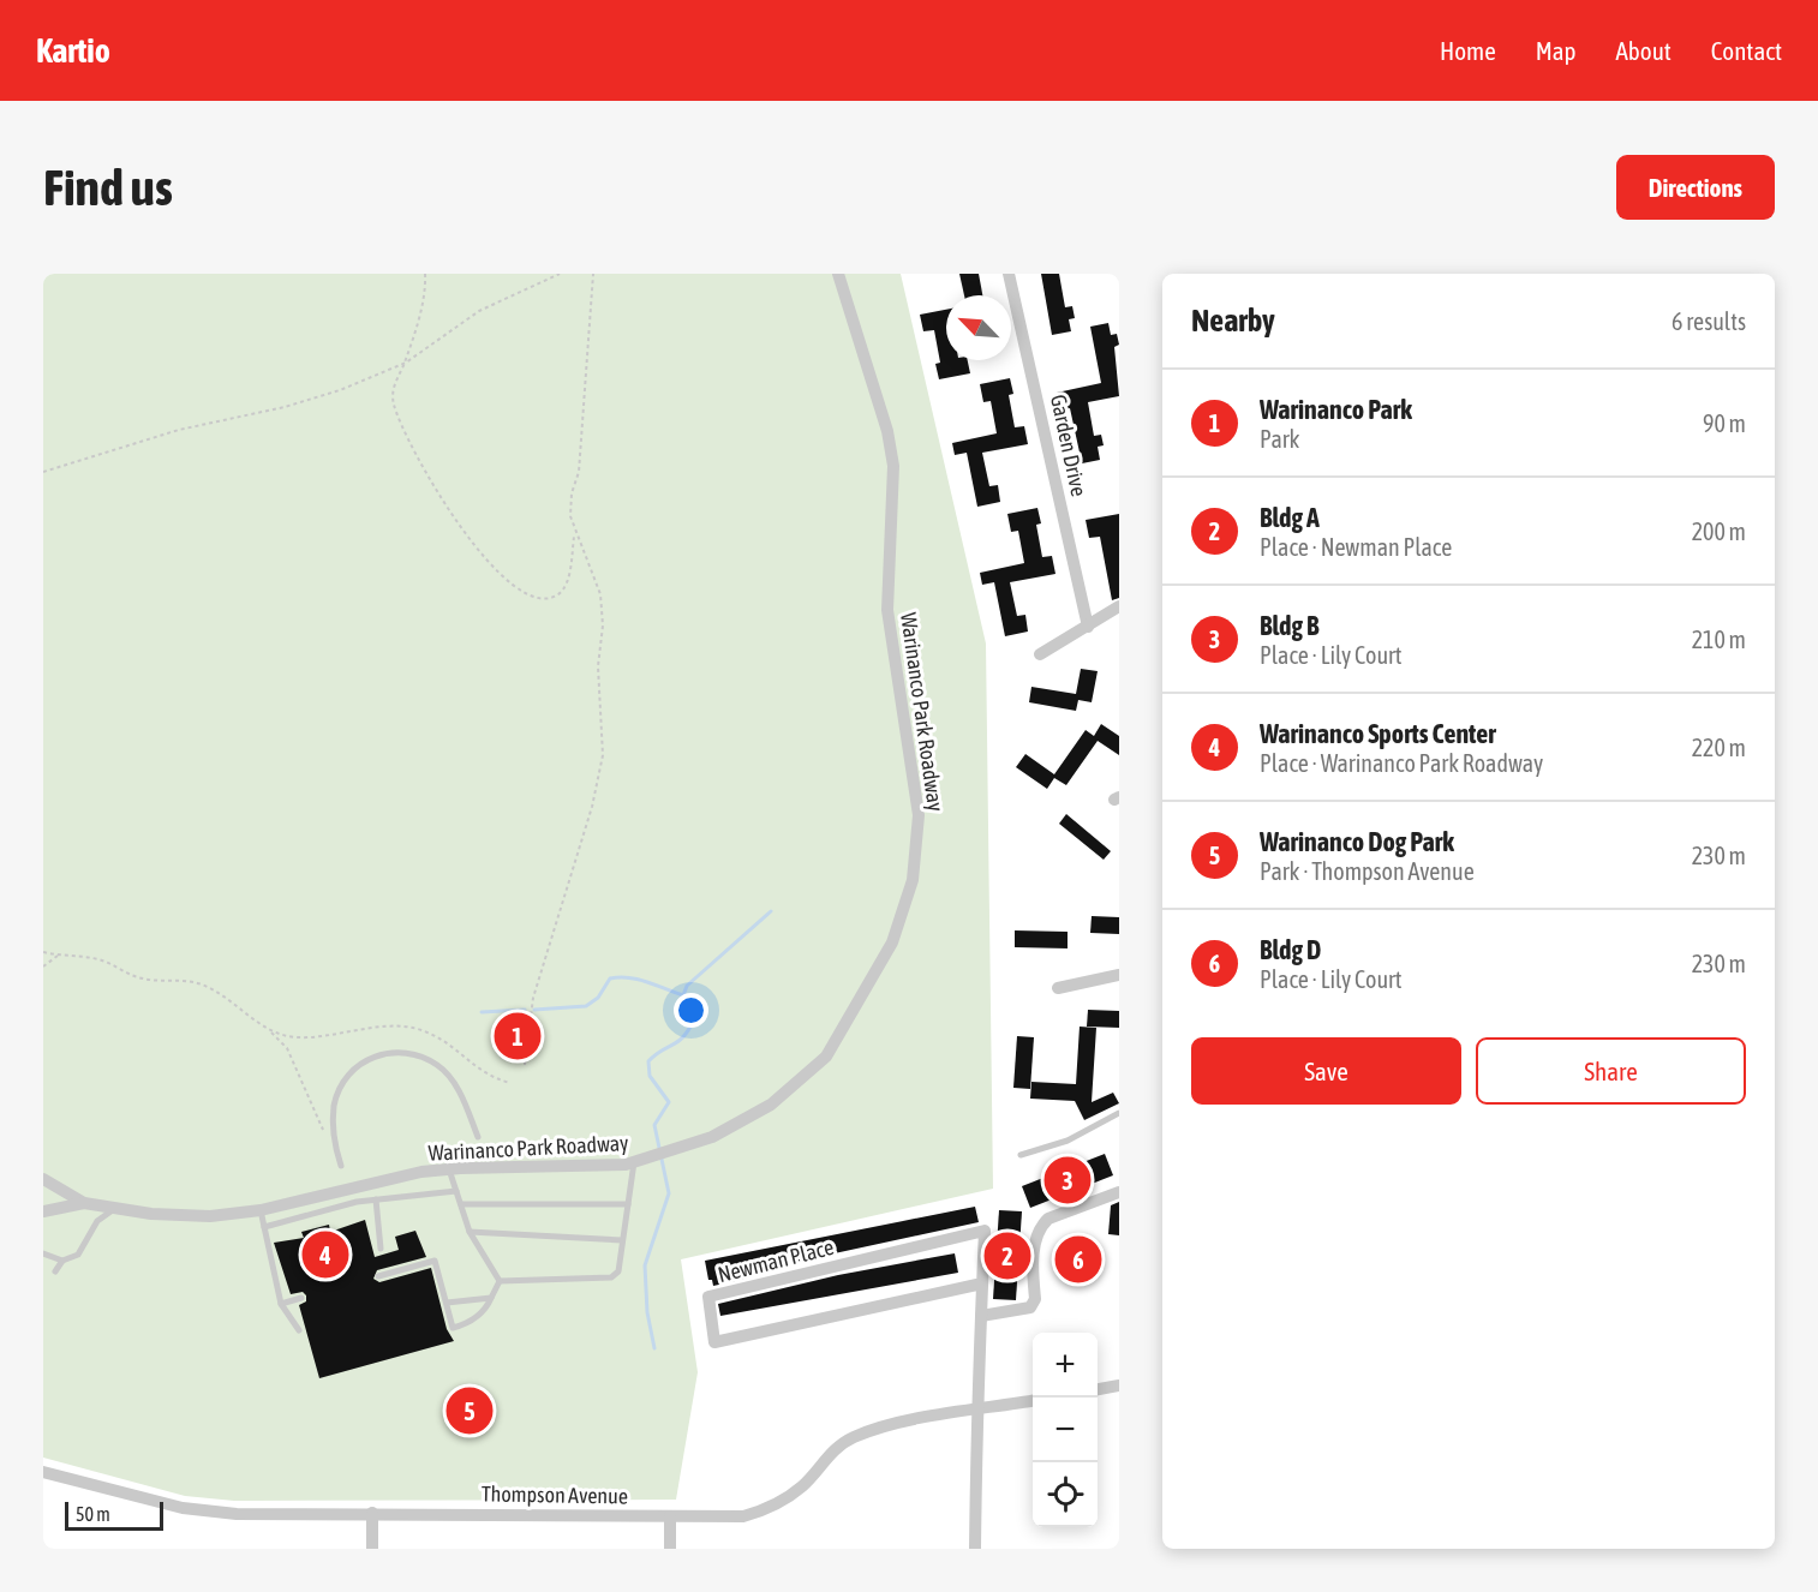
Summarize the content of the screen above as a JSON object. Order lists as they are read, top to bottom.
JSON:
{
  "streets": {
    "street": [
      "Garden Drive",
      "Warinanco Park Roadway",
      "Newman Place",
      "Thompson Avenue"
    ]
  },
  "crossings": [
    ["Newman Place", "Thompson Avenue"]
  ],
  "scale_bar": "50 m",
  "north": "top left",
  "page": {
    "header": "Kartio",
    "nav": [
      "Home",
      "Map",
      "About",
      "Contact"
    ],
    "buttons": [
      "Directions",
      ["Save", "Share"]
    ],
    "title": "Find us",
    "heading": ["Nearby", "6 results"],
    "list": [
      {
        "mark": "1",
        "name": "Warinanco Park",
        "note": "Park",
        "value": "90 m"
      },
      {
        "mark": "2",
        "name": "Bldg A",
        "note": "Place · Newman Place",
        "value": "200 m"
      },
      {
        "mark": "3",
        "name": "Bldg B",
        "note": "Place · Lily Court",
        "value": "210 m"
      },
      {
        "mark": "4",
        "name": "Warinanco Sports Center",
        "note": "Place · Warinanco Park Roadway",
        "value": "220 m"
      },
      {
        "mark": "5",
        "name": "Warinanco Dog Park",
        "note": "Park · Thompson Avenue",
        "value": "230 m"
      },
      {
        "mark": "6",
        "name": "Bldg D",
        "note": "Place · Lily Court",
        "value": "230 m"
      }
    ],
    "pins": [
      "1",
      "3",
      "4",
      "2",
      "6",
      "5"
    ],
    "map_buttons": ["+", "−"],
    "scale": "50 m"
  }
}
